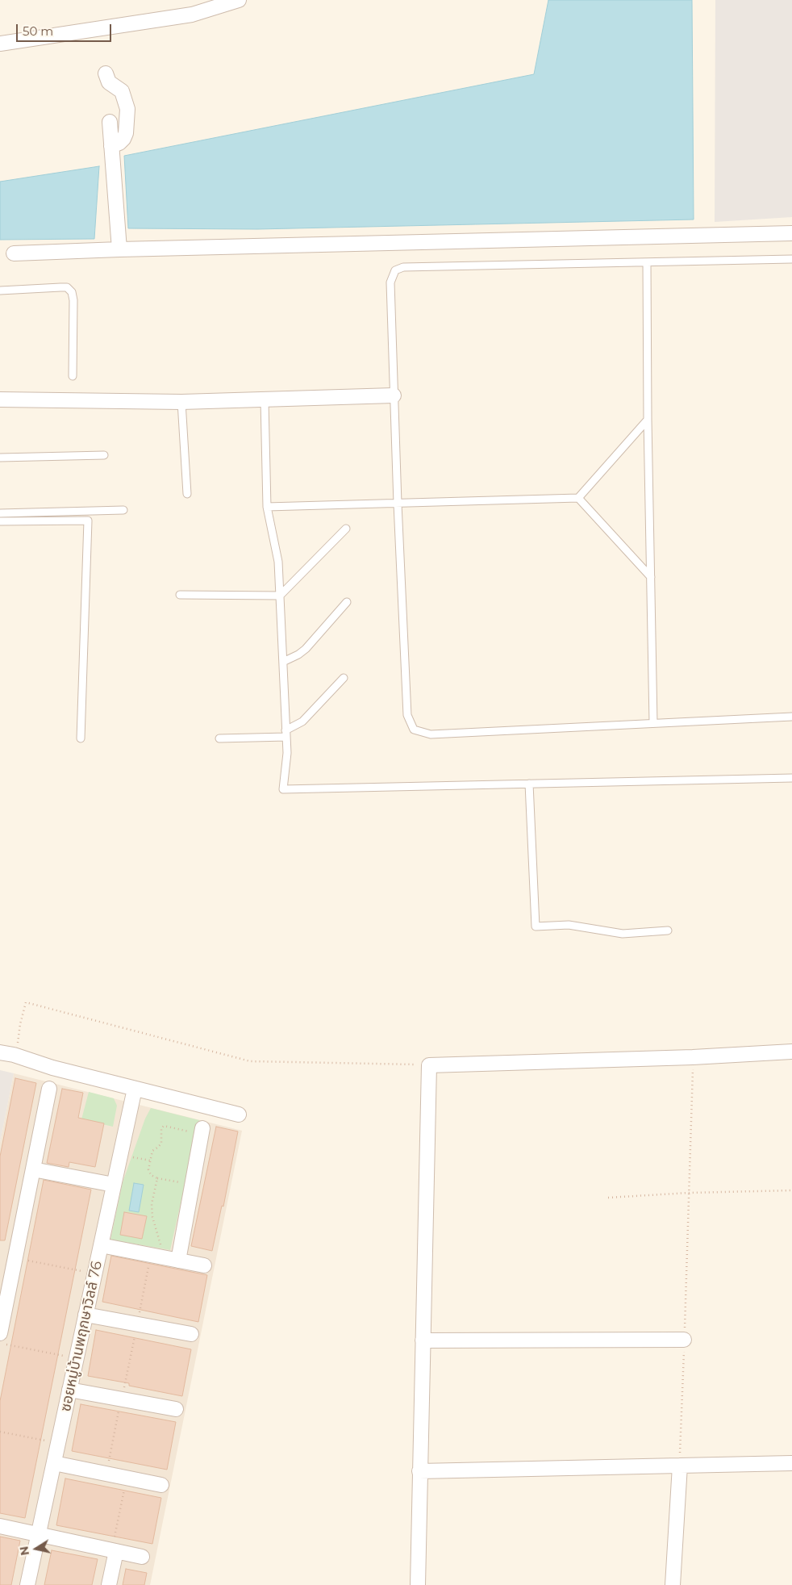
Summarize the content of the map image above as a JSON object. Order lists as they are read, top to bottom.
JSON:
{
  "streets": {
    "street": ["ซอยหมู่บ้านพฤกษาวิลล์ 76"]
  },
  "scale_bar": "50 m",
  "north": "left"
}
